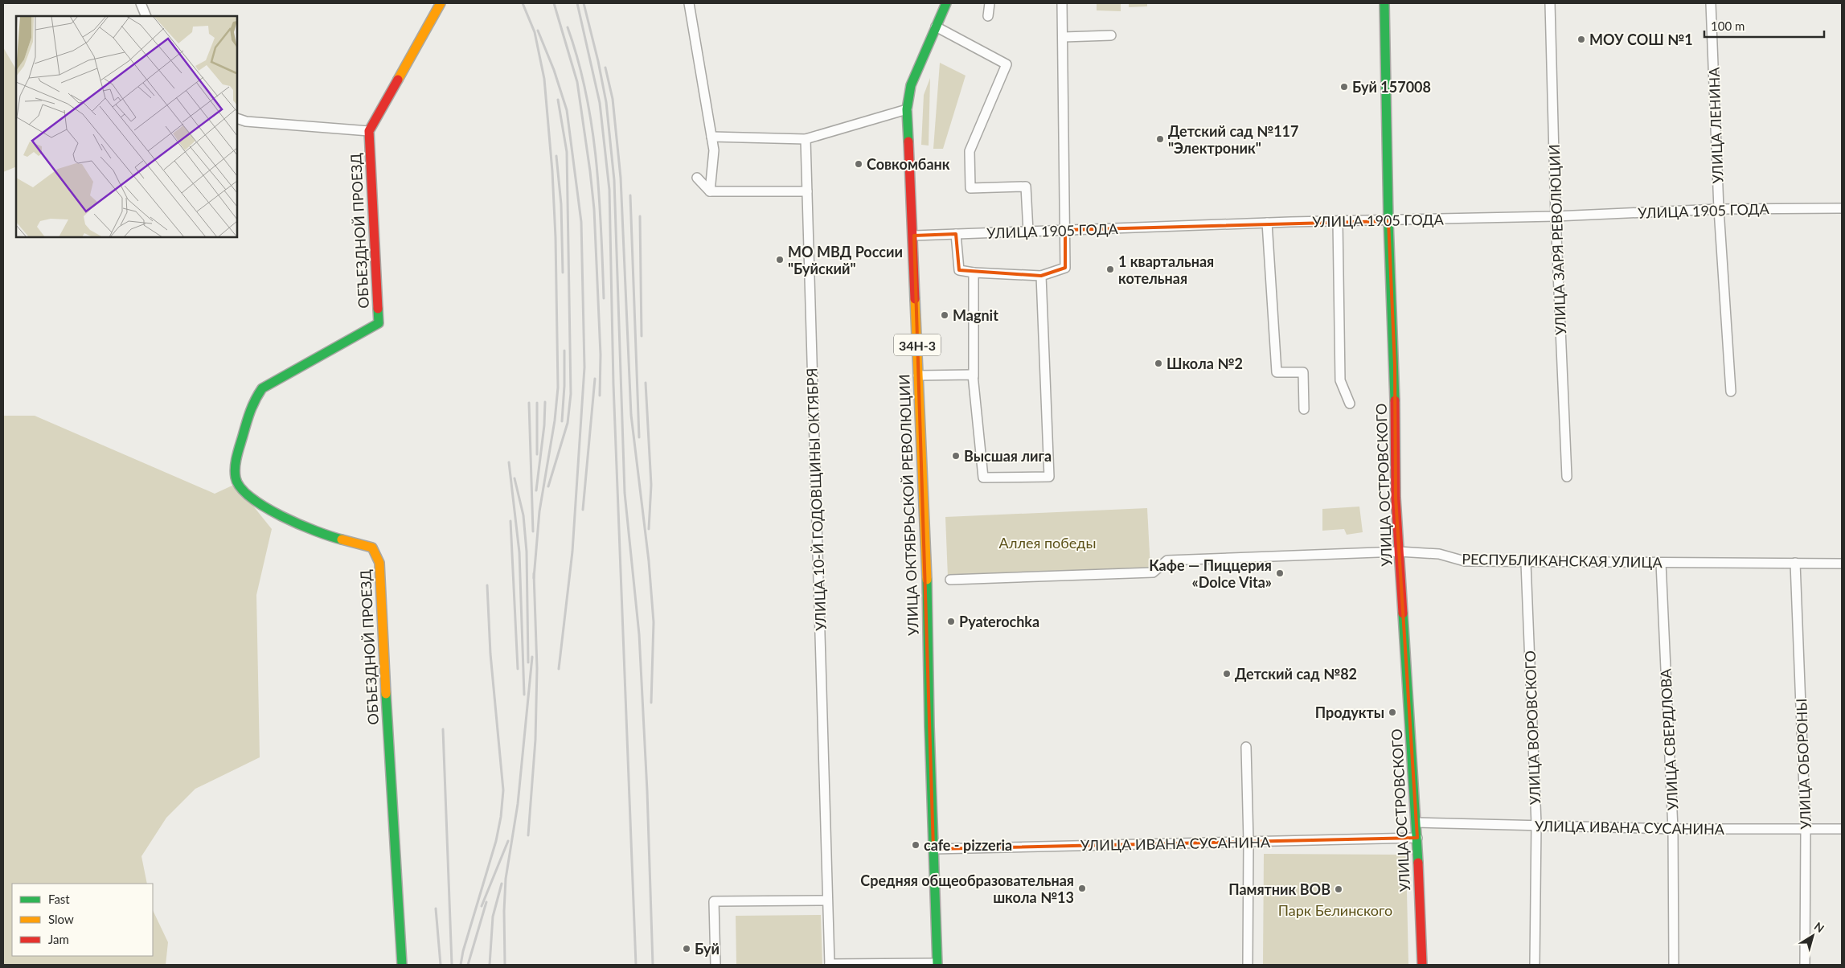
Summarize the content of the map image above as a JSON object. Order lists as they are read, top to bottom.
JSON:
{
  "streets": {
    "street": [
      "УЛИЦА ЛЕНИНА",
      "УЛИЦА 1905 ГОДА",
      "ОБЪЕЗДНОЙ ПРОЕЗД",
      "УЛИЦА ЗАРЯ РЕВОЛЮЦИИ",
      "34Н-3",
      "УЛИЦА ОСТРОВСКОГО",
      "УЛИЦА 10-Й ГОДОВЩИНЫ ОКТЯБРЯ",
      "УЛИЦА ОКТЯБРЬСКОЙ РЕВОЛЮЦИИ",
      "РЕСПУБЛИКАНСКАЯ УЛИЦА",
      "УЛИЦА ВОРОВСКОГО",
      "УЛИЦА СВЕРДЛОВА",
      "УЛИЦА ОБОРОНЫ",
      "УЛИЦА ИВАНА СУСАНИНА"
    ]
  },
  "crossings": [
    ["УЛИЦА ЛЕНИНА", "УЛИЦА 1905 ГОДА"],
    ["УЛИЦА 1905 ГОДА", "УЛИЦА ЗАРЯ РЕВОЛЮЦИИ"],
    ["УЛИЦА 1905 ГОДА", "УЛИЦА ОСТРОВСКОГО"],
    ["УЛИЦА 1905 ГОДА", "УЛИЦА ОКТЯБРЬСКОЙ РЕВОЛЮЦИИ"],
    ["УЛИЦА ОСТРОВСКОГО", "РЕСПУБЛИКАНСКАЯ УЛИЦА"],
    ["УЛИЦА ОСТРОВСКОГО", "УЛИЦА ИВАНА СУСАНИНА"],
    ["УЛИЦА ОКТЯБРЬСКОЙ РЕВОЛЮЦИИ", "УЛИЦА ИВАНА СУСАНИНА"],
    ["РЕСПУБЛИКАНСКАЯ УЛИЦА", "УЛИЦА ВОРОВСКОГО"],
    ["РЕСПУБЛИКАНСКАЯ УЛИЦА", "УЛИЦА СВЕРДЛОВА"],
    ["РЕСПУБЛИКАНСКАЯ УЛИЦА", "УЛИЦА ОБОРОНЫ"],
    ["УЛИЦА ВОРОВСКОГО", "УЛИЦА ИВАНА СУСАНИНА"],
    ["УЛИЦА СВЕРДЛОВА", "УЛИЦА ИВАНА СУСАНИНА"],
    ["УЛИЦА ОБОРОНЫ", "УЛИЦА ИВАНА СУСАНИНА"]
  ],
  "parks": ["Аллея победы", "Парк Белинского"],
  "places": [
    "МОУ СОШ №1",
    "Буй 157008",
    "Детский сад №117 \"Электроник\"",
    "Совкомбанк",
    "МО МВД России \"Буйский\"",
    "1 квартальная котельная",
    "Magnit",
    "Школа №2",
    "Высшая лига",
    "Кафе — Пиццерия «Dolce Vita»",
    "Pyaterochka",
    "Детский сад №82",
    "Продукты",
    "cafe - pizzeria",
    "Средняя общеобразовательная школа №13",
    "Памятник ВОВ",
    "Буй"
  ],
  "legend": ["Fast", "Slow", "Jam"],
  "scale_bar": "100 m",
  "north": "top right"
}
